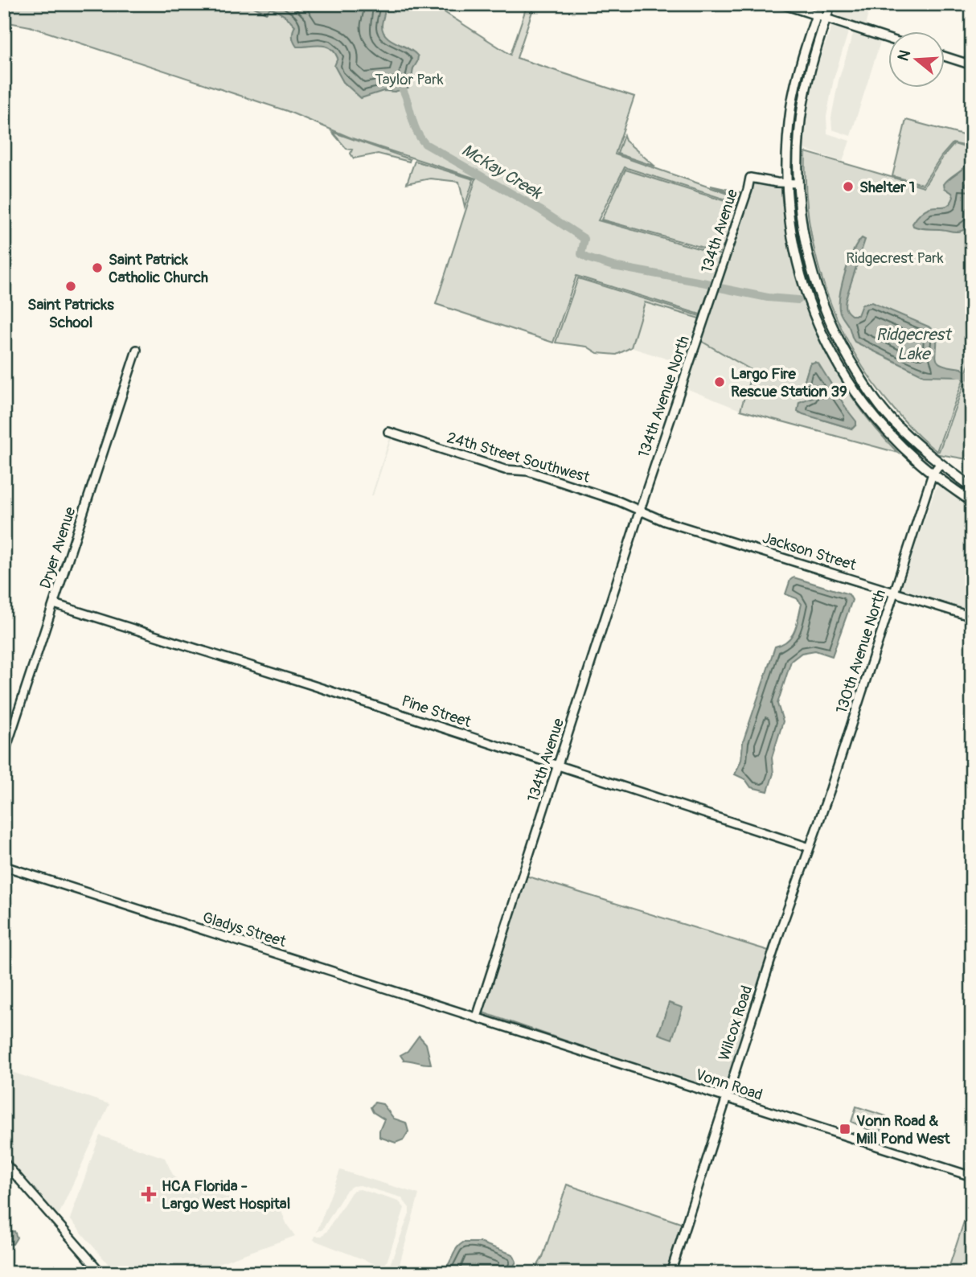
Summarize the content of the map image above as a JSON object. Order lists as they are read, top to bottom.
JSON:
{
  "streets": {
    "street": [
      "134th Avenue",
      "134th Avenue North",
      "24th Street Southwest",
      "Dryer Avenue",
      "Jackson Street",
      "130th Avenue North",
      "Pine Street",
      "Gladys Street",
      "Wilcox Road",
      "Vonn Road"
    ]
  },
  "crossings": [
    ["134th Avenue", "134th Avenue North"],
    ["134th Avenue", "24th Street Southwest"],
    ["134th Avenue", "Jackson Street"],
    ["134th Avenue", "Pine Street"],
    ["134th Avenue", "Gladys Street"],
    ["134th Avenue", "Vonn Road"],
    ["134th Avenue North", "24th Street Southwest"],
    ["134th Avenue North", "Jackson Street"],
    ["24th Street Southwest", "Jackson Street"],
    ["Dryer Avenue", "Pine Street"],
    ["Jackson Street", "130th Avenue North"],
    ["130th Avenue North", "Pine Street"],
    ["130th Avenue North", "Wilcox Road"],
    ["Pine Street", "Wilcox Road"],
    ["Gladys Street", "Vonn Road"],
    ["Wilcox Road", "Vonn Road"]
  ],
  "water": ["McKay Creek", "Ridgecrest Lake"],
  "parks": ["Taylor Park", "Ridgecrest Park"],
  "places": {
    "other": [
      "Shelter 1",
      "Saint Patrick Catholic Church",
      "Saint Patricks School",
      "Largo Fire Rescue Station 39"
    ],
    "transit": ["Vonn Road & Mill Pond West"],
    "health": ["HCA Florida - Largo West Hospital"]
  },
  "north": "left"
}
